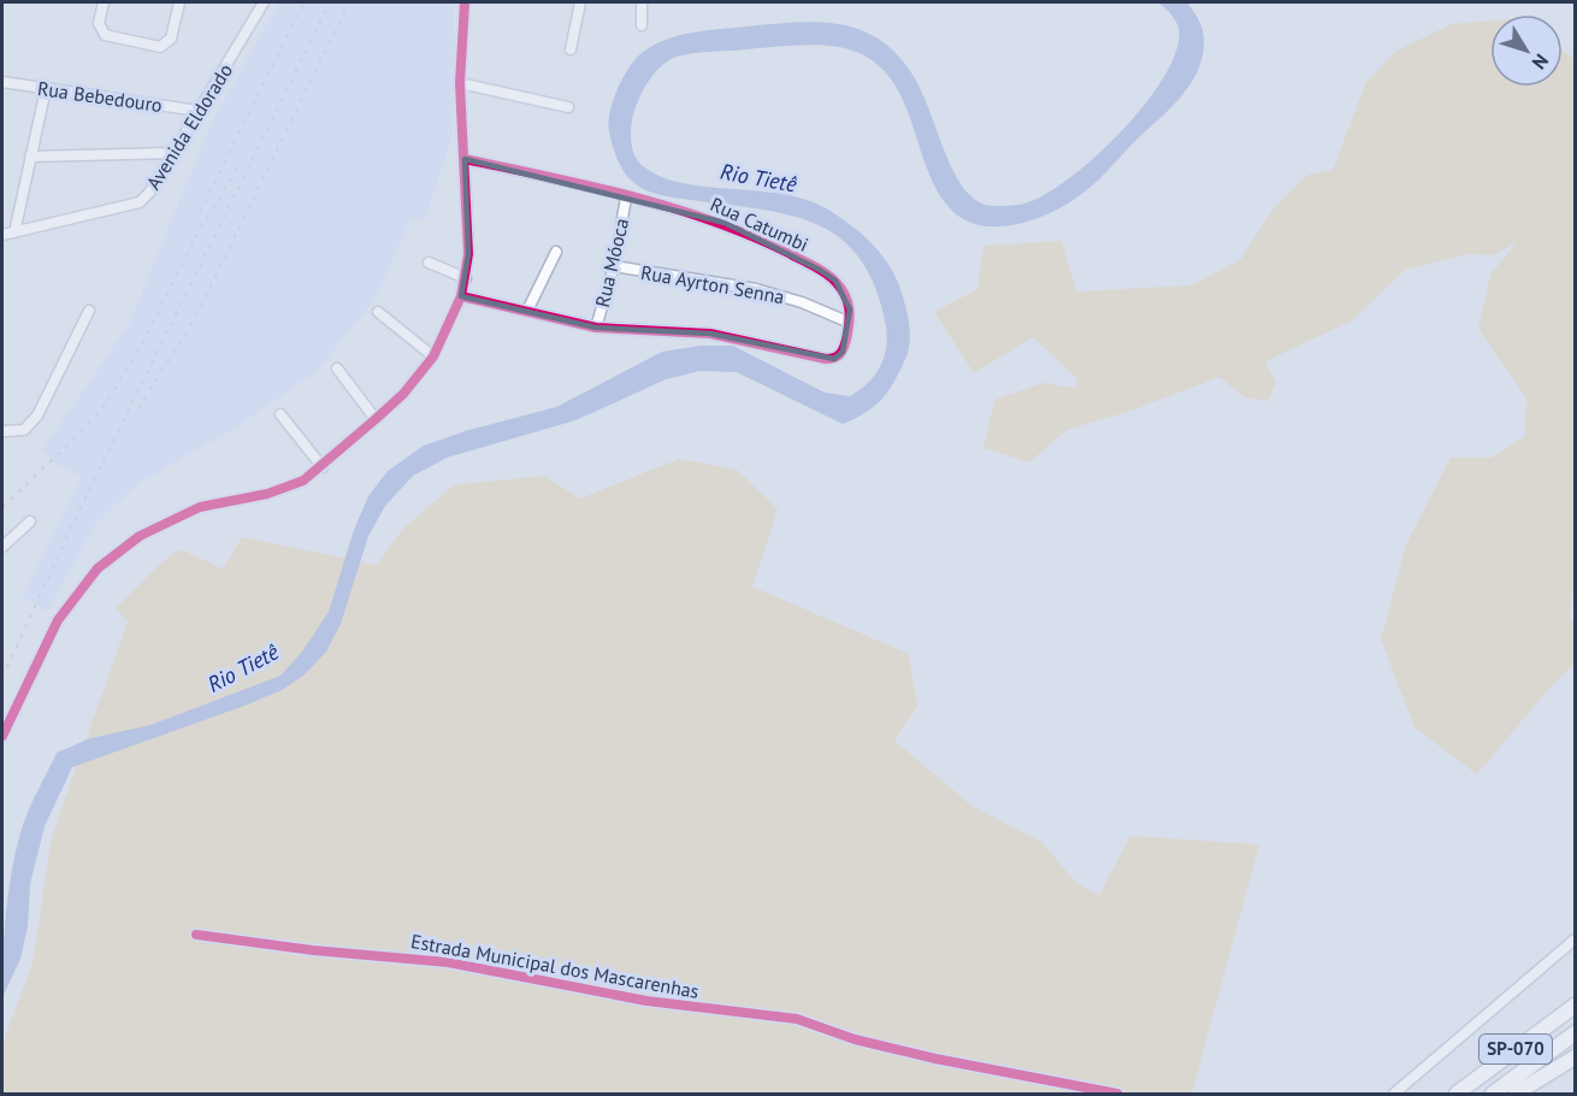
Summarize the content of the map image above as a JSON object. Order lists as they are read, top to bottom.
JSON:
{
  "streets": {
    "highway": ["SP-070"],
    "street": [
      "Rua Bebedouro",
      "Avenida Eldorado",
      "Rua Catumbi",
      "Rua Móoca",
      "Rua Ayrton Senna",
      "Estrada Municipal dos Mascarenhas"
    ]
  },
  "crossings": [
    ["Rua Bebedouro", "Avenida Eldorado"],
    ["Rua Catumbi", "Rua Móoca"],
    ["Rua Catumbi", "Rua Ayrton Senna"],
    ["Rua Móoca", "Rua Ayrton Senna"]
  ],
  "water": ["Rio Tietê"],
  "north": "bottom right"
}
